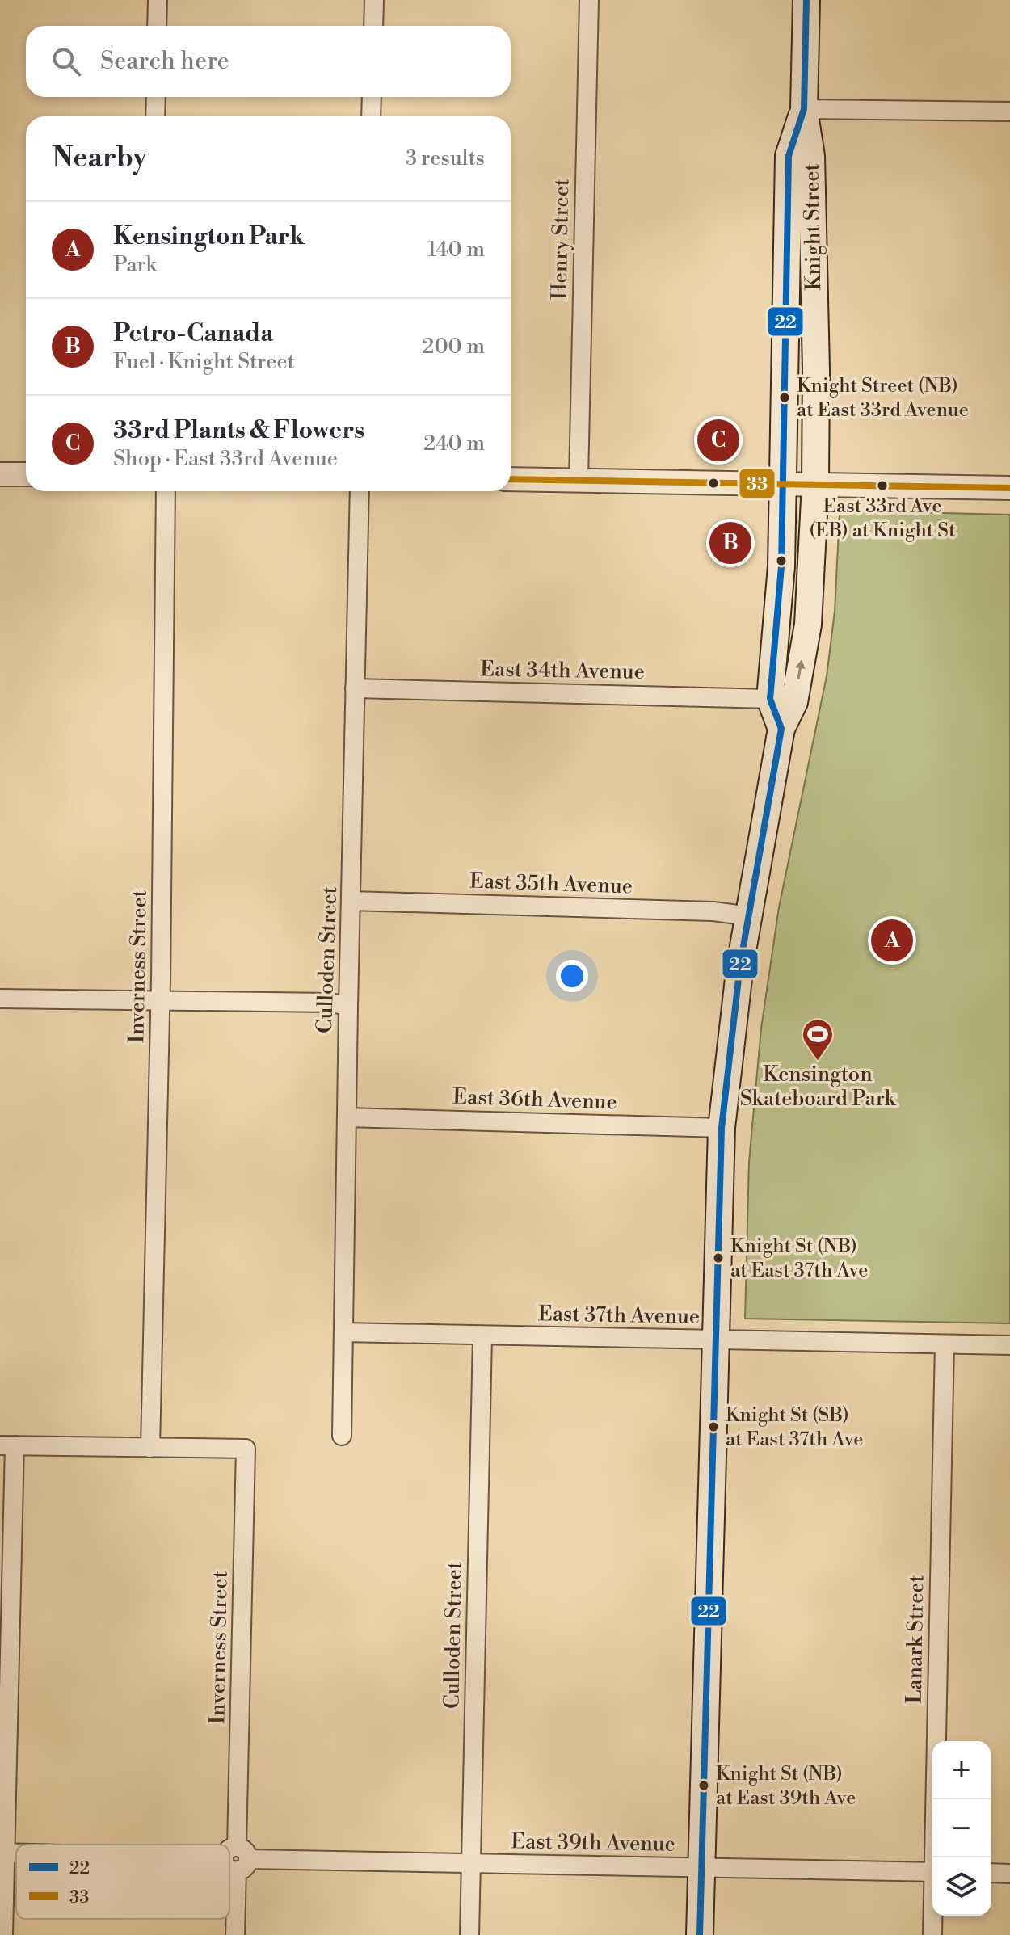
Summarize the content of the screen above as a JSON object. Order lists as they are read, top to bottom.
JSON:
{
  "streets": {
    "main road": ["Knight Street"],
    "street": [
      "Henry Street",
      "East 34th Avenue",
      "East 35th Avenue",
      "Culloden Street",
      "Inverness Street",
      "East 36th Avenue",
      "East 37th Avenue",
      "Lanark Street",
      "East 39th Avenue"
    ]
  },
  "crossings": [
    ["Knight Street", "East 34th Avenue"],
    ["Knight Street", "East 35th Avenue"],
    ["Knight Street", "East 36th Avenue"],
    ["Knight Street", "East 37th Avenue"],
    ["Knight Street", "East 39th Avenue"],
    ["East 34th Avenue", "Culloden Street"],
    ["East 35th Avenue", "Culloden Street"],
    ["Culloden Street", "East 36th Avenue"],
    ["Culloden Street", "East 37th Avenue"],
    ["Culloden Street", "East 39th Avenue"],
    ["Inverness Street", "East 39th Avenue"],
    ["East 37th Avenue", "Lanark Street"]
  ],
  "places": {
    "other": [
      "Knight Street (NB) at East 33rd Avenue",
      "East 33rd Ave (EB) at Knight St",
      "Knight St (NB) at East 37th Ave",
      "Knight St (SB) at East 37th Ave",
      "Knight St (NB) at East 39th Ave"
    ],
    "sports": ["Kensington Skateboard Park"]
  },
  "lines": ["transit line 22", "transit line 33"],
  "legend": ["22", "33"],
  "page": {
    "search": "Search here",
    "heading": ["Nearby", "3 results"],
    "list": [
      {
        "mark": "A",
        "name": "Kensington Park",
        "note": "Park",
        "value": "140 m"
      },
      {
        "mark": "B",
        "name": "Petro-Canada",
        "note": "Fuel · Knight Street",
        "value": "200 m"
      },
      {
        "mark": "C",
        "name": "33rd Plants & Flowers",
        "note": "Shop · East 33rd Avenue",
        "value": "240 m"
      }
    ],
    "pins": ["C", "B", "A"],
    "map_buttons": ["+", "−"]
  }
}
